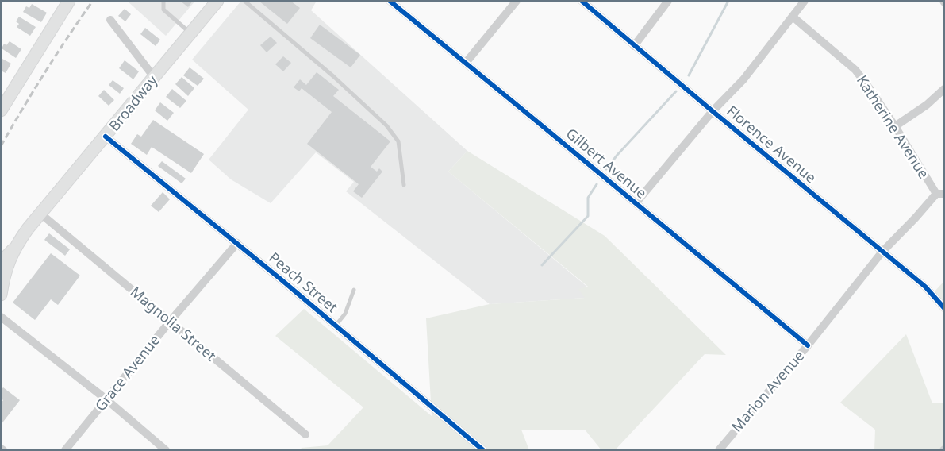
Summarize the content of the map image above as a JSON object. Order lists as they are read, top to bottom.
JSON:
{
  "streets": {
    "main road": ["Broadway"],
    "street": [
      "Katherine Avenue",
      "Florence Avenue",
      "Gilbert Avenue",
      "Peach Street",
      "Magnolia Street",
      "Grace Avenue",
      "Marion Avenue"
    ]
  },
  "crossings": [
    ["Broadway", "Peach Street"],
    ["Broadway", "Magnolia Street"],
    ["Katherine Avenue", "Marion Avenue"],
    ["Florence Avenue", "Marion Avenue"],
    ["Gilbert Avenue", "Marion Avenue"],
    ["Peach Street", "Grace Avenue"],
    ["Magnolia Street", "Grace Avenue"]
  ]
}
